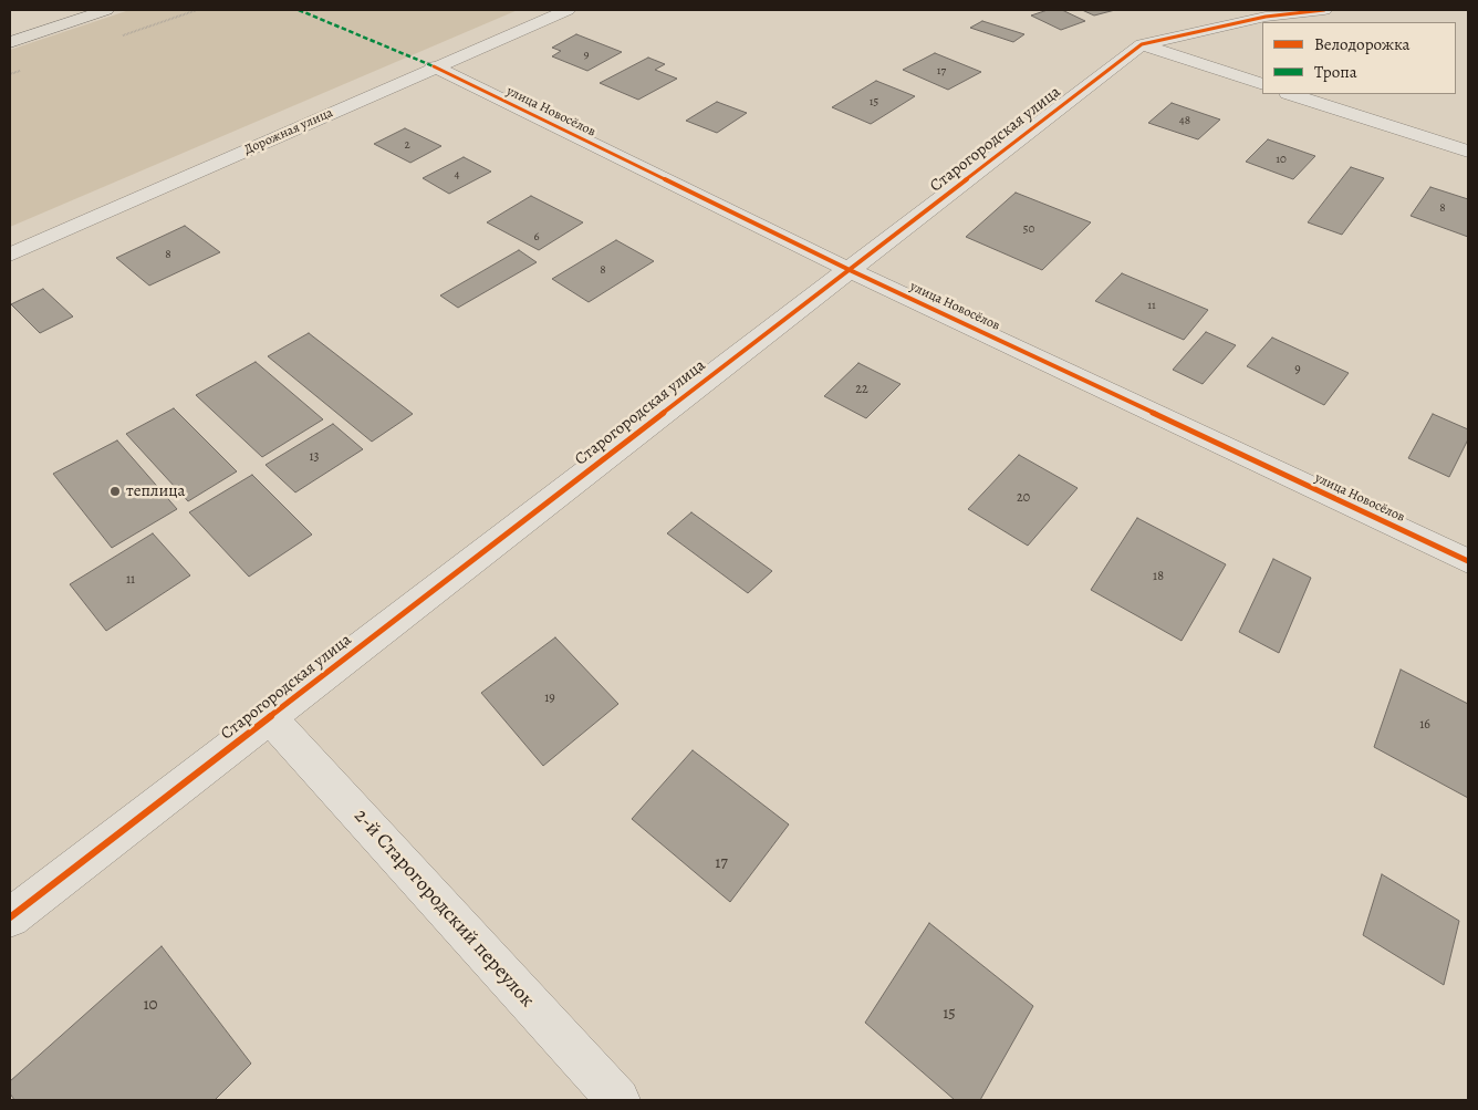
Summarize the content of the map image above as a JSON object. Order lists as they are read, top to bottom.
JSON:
{
  "streets": {
    "street": [
      "улица Новосёлов",
      "Дорожная улица",
      "Старогородская улица",
      "2-й Старогородский переулок"
    ]
  },
  "crossings": [
    ["улица Новосёлов", "Дорожная улица"],
    ["улица Новосёлов", "Старогородская улица"],
    ["Старогородская улица", "2-й Старогородский переулок"]
  ],
  "places": ["теплица"],
  "house_numbers": [
    "9",
    "17",
    "15",
    "48",
    "2",
    "10",
    "4",
    "8",
    "50",
    "6",
    "8",
    "8",
    "11",
    "9",
    "22",
    "13",
    "20",
    "18",
    "11",
    "19",
    "16",
    "17",
    "10",
    "15"
  ],
  "legend": ["Велодорожка", "Тропа"]
}
